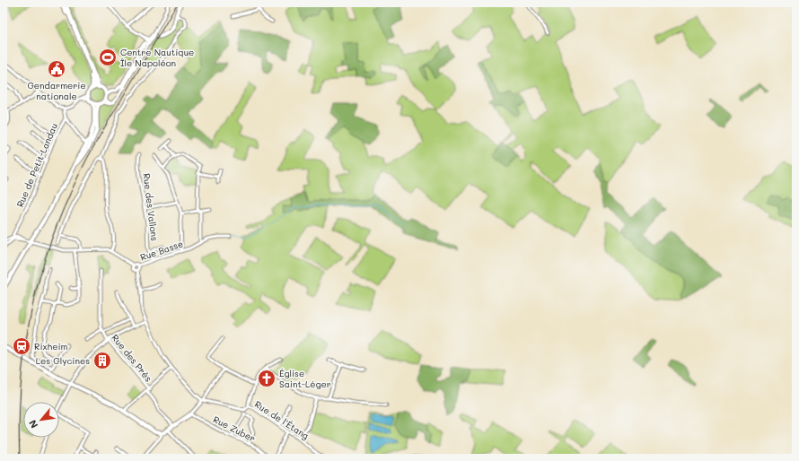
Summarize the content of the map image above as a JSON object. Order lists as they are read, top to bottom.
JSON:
{
  "streets": {
    "street": [
      "Rue de Petit-Landau",
      "Rue des Vallons",
      "Rue Basse",
      "Rue des Prés",
      "Rue de l'Étang",
      "Rue Zuber"
    ]
  },
  "crossings": [
    ["Rue des Vallons", "Rue Basse"]
  ],
  "places": {
    "sports": ["Centre Nautique Île Napoléon"],
    "public building": ["Gendarmerie nationale"],
    "station": ["Rixheim"],
    "building": ["Les Glycines"],
    "church": ["Église Saint-Léger"]
  },
  "north": "bottom left"
}
